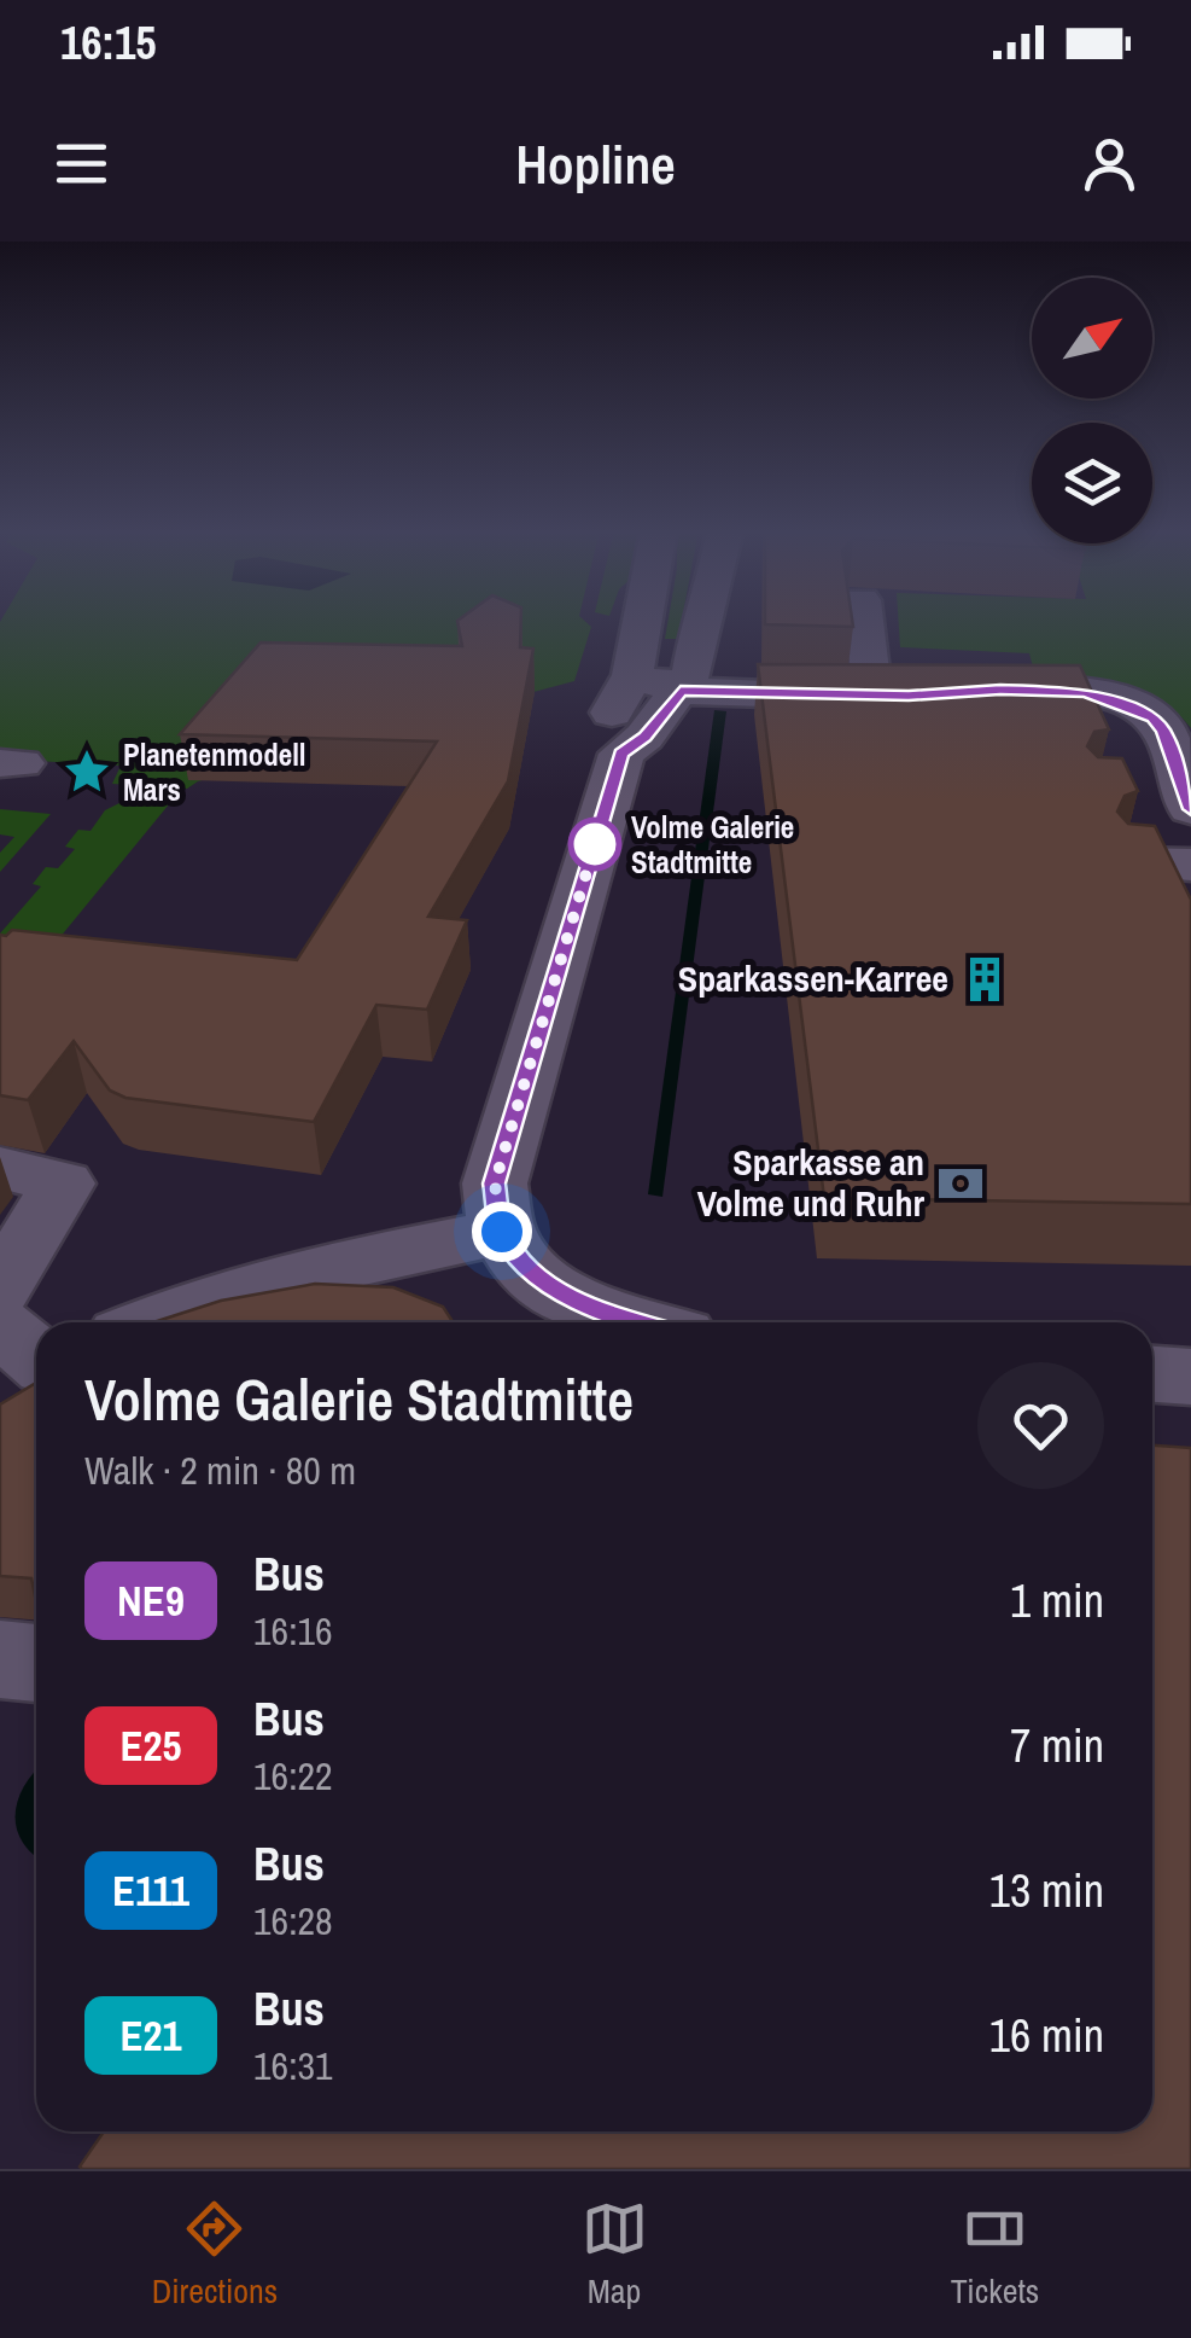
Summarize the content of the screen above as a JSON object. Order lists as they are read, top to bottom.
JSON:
{
  "places": {
    "place": ["Planetenmodell Mars"],
    "other": ["Volme Galerie Stadtmitte"],
    "building": ["Sparkassen-Karree"],
    "bank": ["Sparkasse an Volme und Ruhr"]
  },
  "lines": ["bus line NE9"],
  "north": "top right",
  "page": {
    "status": "16:15",
    "header": "Hopline",
    "heading": ["Volme Galerie Stadtmitte", "Walk · 2 min · 80 m"],
    "list": [
      {
        "mark": "NE9",
        "name": "Bus",
        "note": "16:16",
        "value": "1 min"
      },
      {
        "mark": "E25",
        "name": "Bus",
        "note": "16:22",
        "value": "7 min"
      },
      {
        "mark": "E111",
        "name": "Bus",
        "note": "16:28",
        "value": "13 min"
      },
      {
        "mark": "E21",
        "name": "Bus",
        "note": "16:31",
        "value": "16 min"
      }
    ],
    "tabs": ["Directions", "Map", "Tickets"]
  }
}
